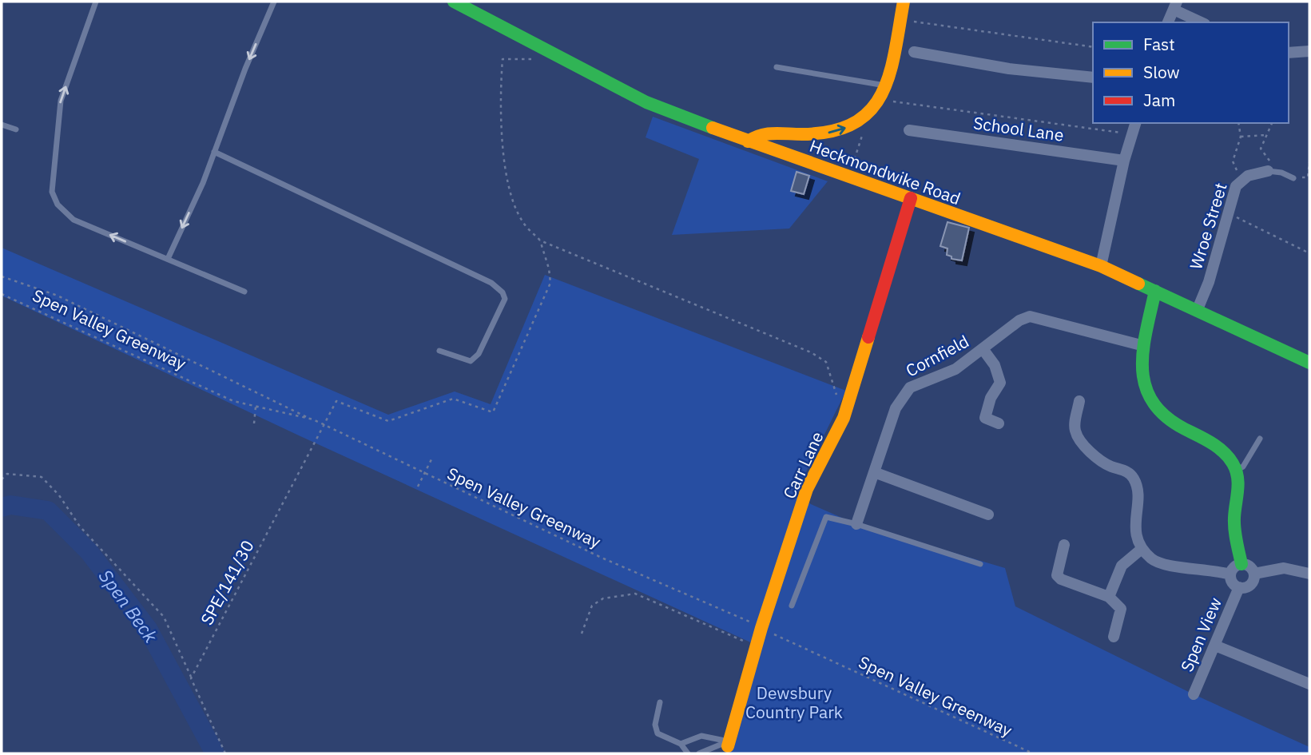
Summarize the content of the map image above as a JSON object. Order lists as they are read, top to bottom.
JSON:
{
  "streets": {
    "street": [
      "School Lane",
      "Heckmondwike Road",
      "Wroe Street",
      "Cornfield",
      "Carr Lane",
      "Spen View"
    ],
    "path": ["Spen Valley Greenway", "SPE/141/30"]
  },
  "crossings": [
    ["Heckmondwike Road", "Wroe Street"],
    ["Heckmondwike Road", "Carr Lane"],
    ["Spen Valley Greenway", "Carr Lane"],
    ["Spen Valley Greenway", "SPE/141/30"]
  ],
  "water": ["Spen Beck"],
  "parks": ["Dewsbury Country Park"],
  "legend": ["Fast", "Slow", "Jam"]
}
